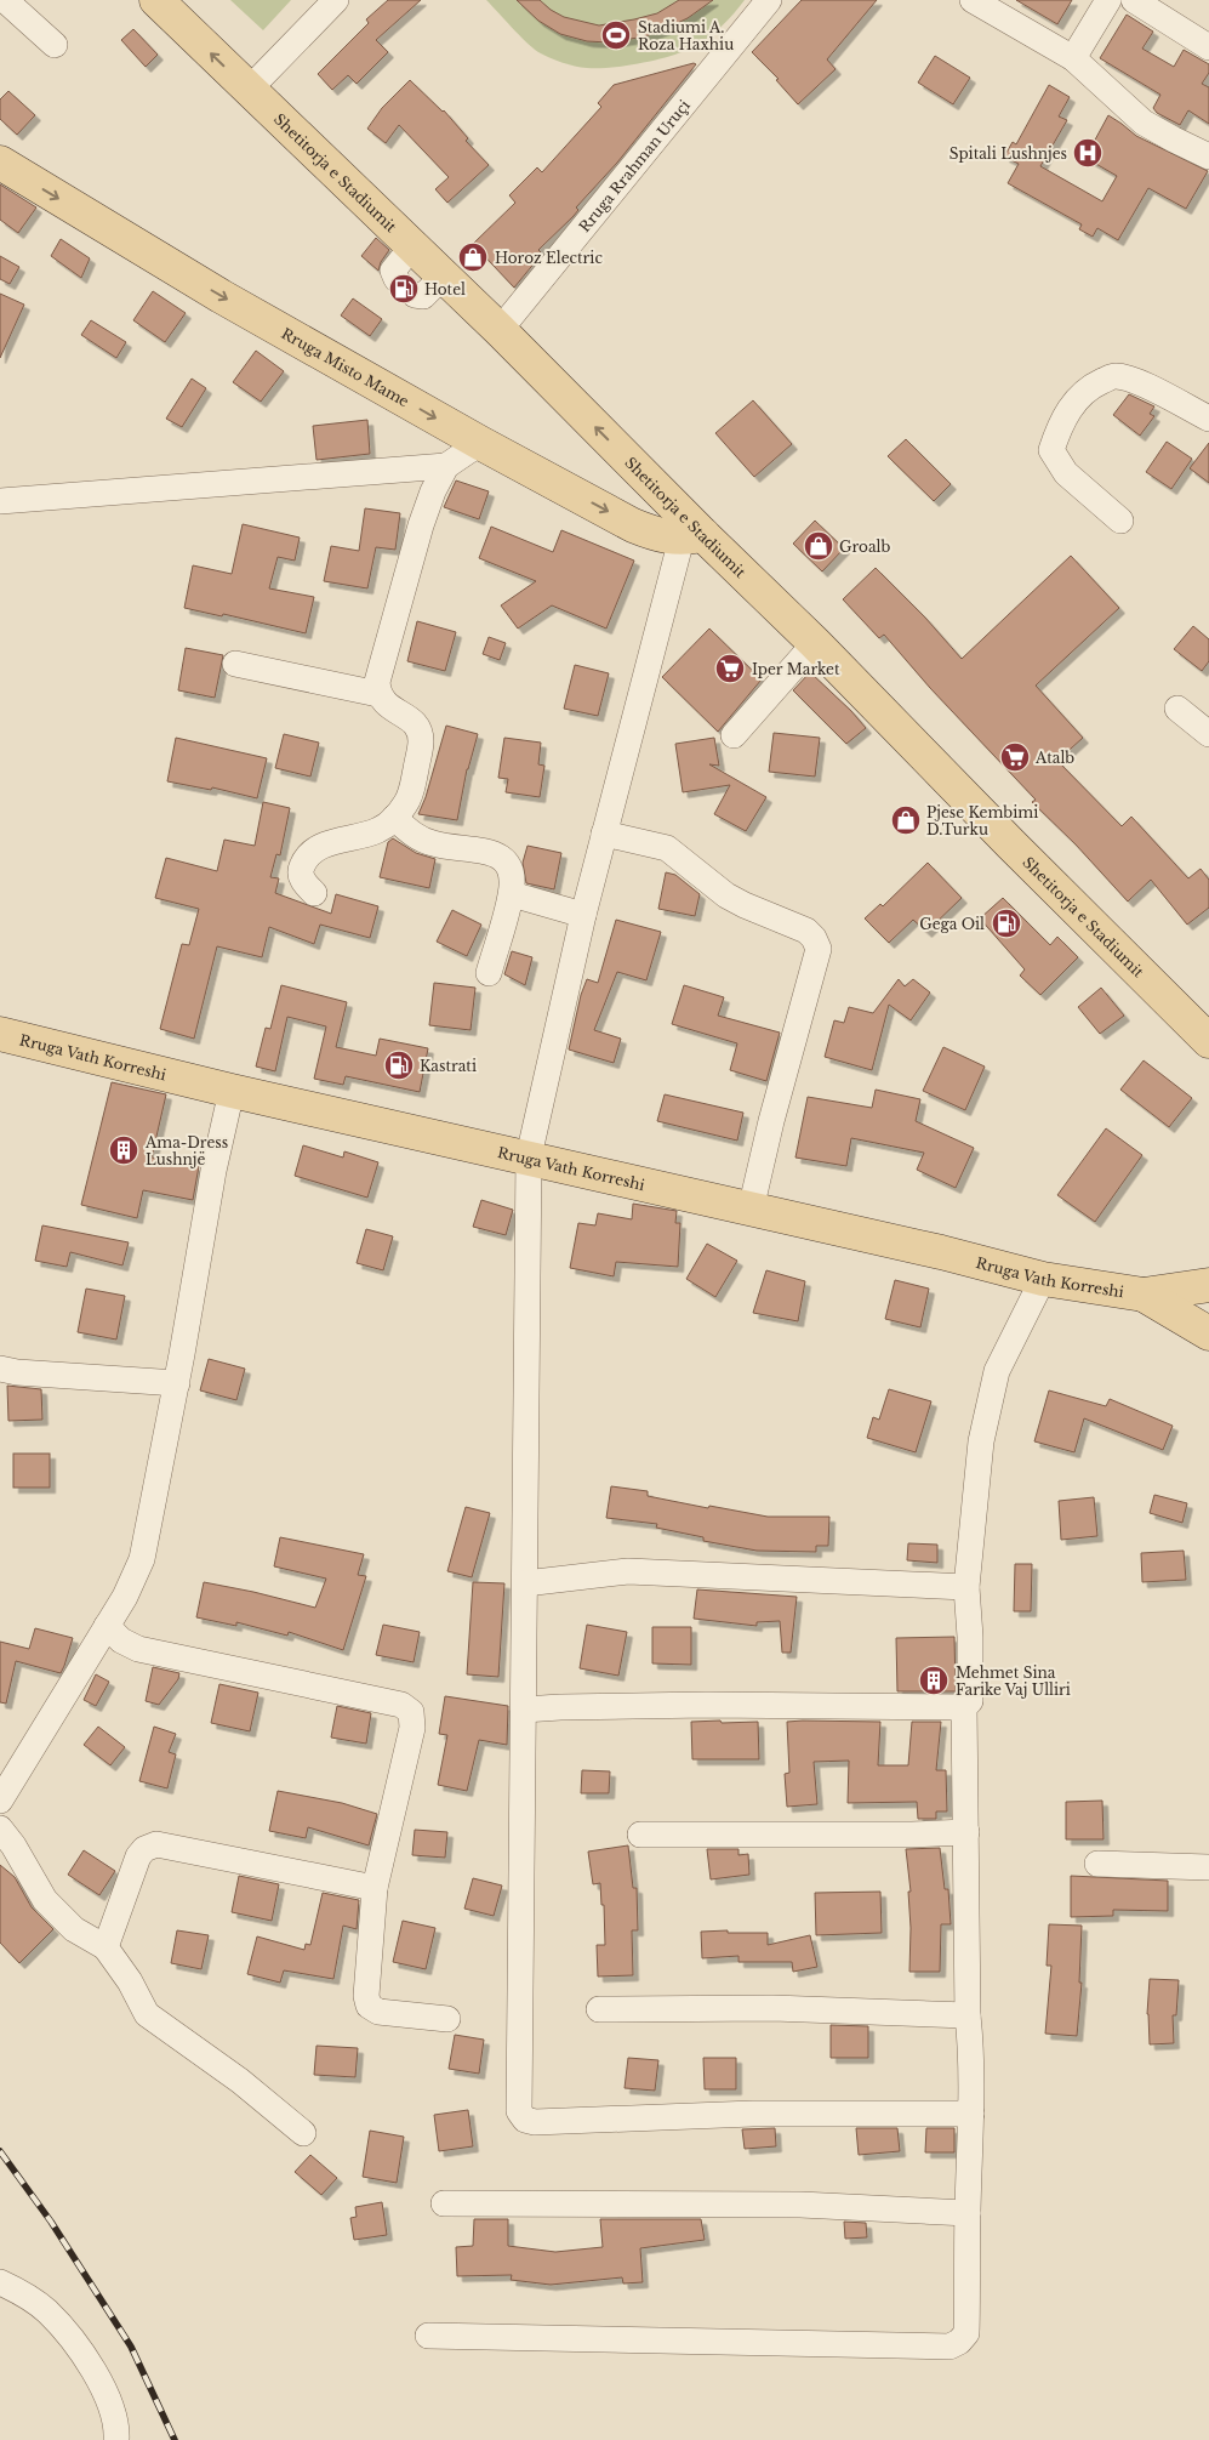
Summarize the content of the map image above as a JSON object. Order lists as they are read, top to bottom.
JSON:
{
  "streets": {
    "main road": ["Shetitorja e Stadiumit", "Rruga Misto Mame", "Rruga Vath Korreshi"],
    "street": ["Rruga Rrahman Uruçi"]
  },
  "crossings": [
    ["Rruga Rrahman Uruçi", "Shetitorja e Stadiumit"],
    ["Shetitorja e Stadiumit", "Rruga Misto Mame"]
  ],
  "one_way": ["Rruga Misto Mame"],
  "places": {
    "sports": ["Stadiumi A. Roza Haxhiu"],
    "hospital": ["Spitali Lushnjes"],
    "shop": ["Horoz Electric", "Groalb", "Pjese Kembimi D.Turku"],
    "fuel station": ["Hotel", "Gega Oil", "Kastrati"],
    "supermarket": ["Iper Market", "Atalb"],
    "building": ["Ama-Dress Lushnjë", "Mehmet Sina Farike Vaj Ulliri"]
  }
}
